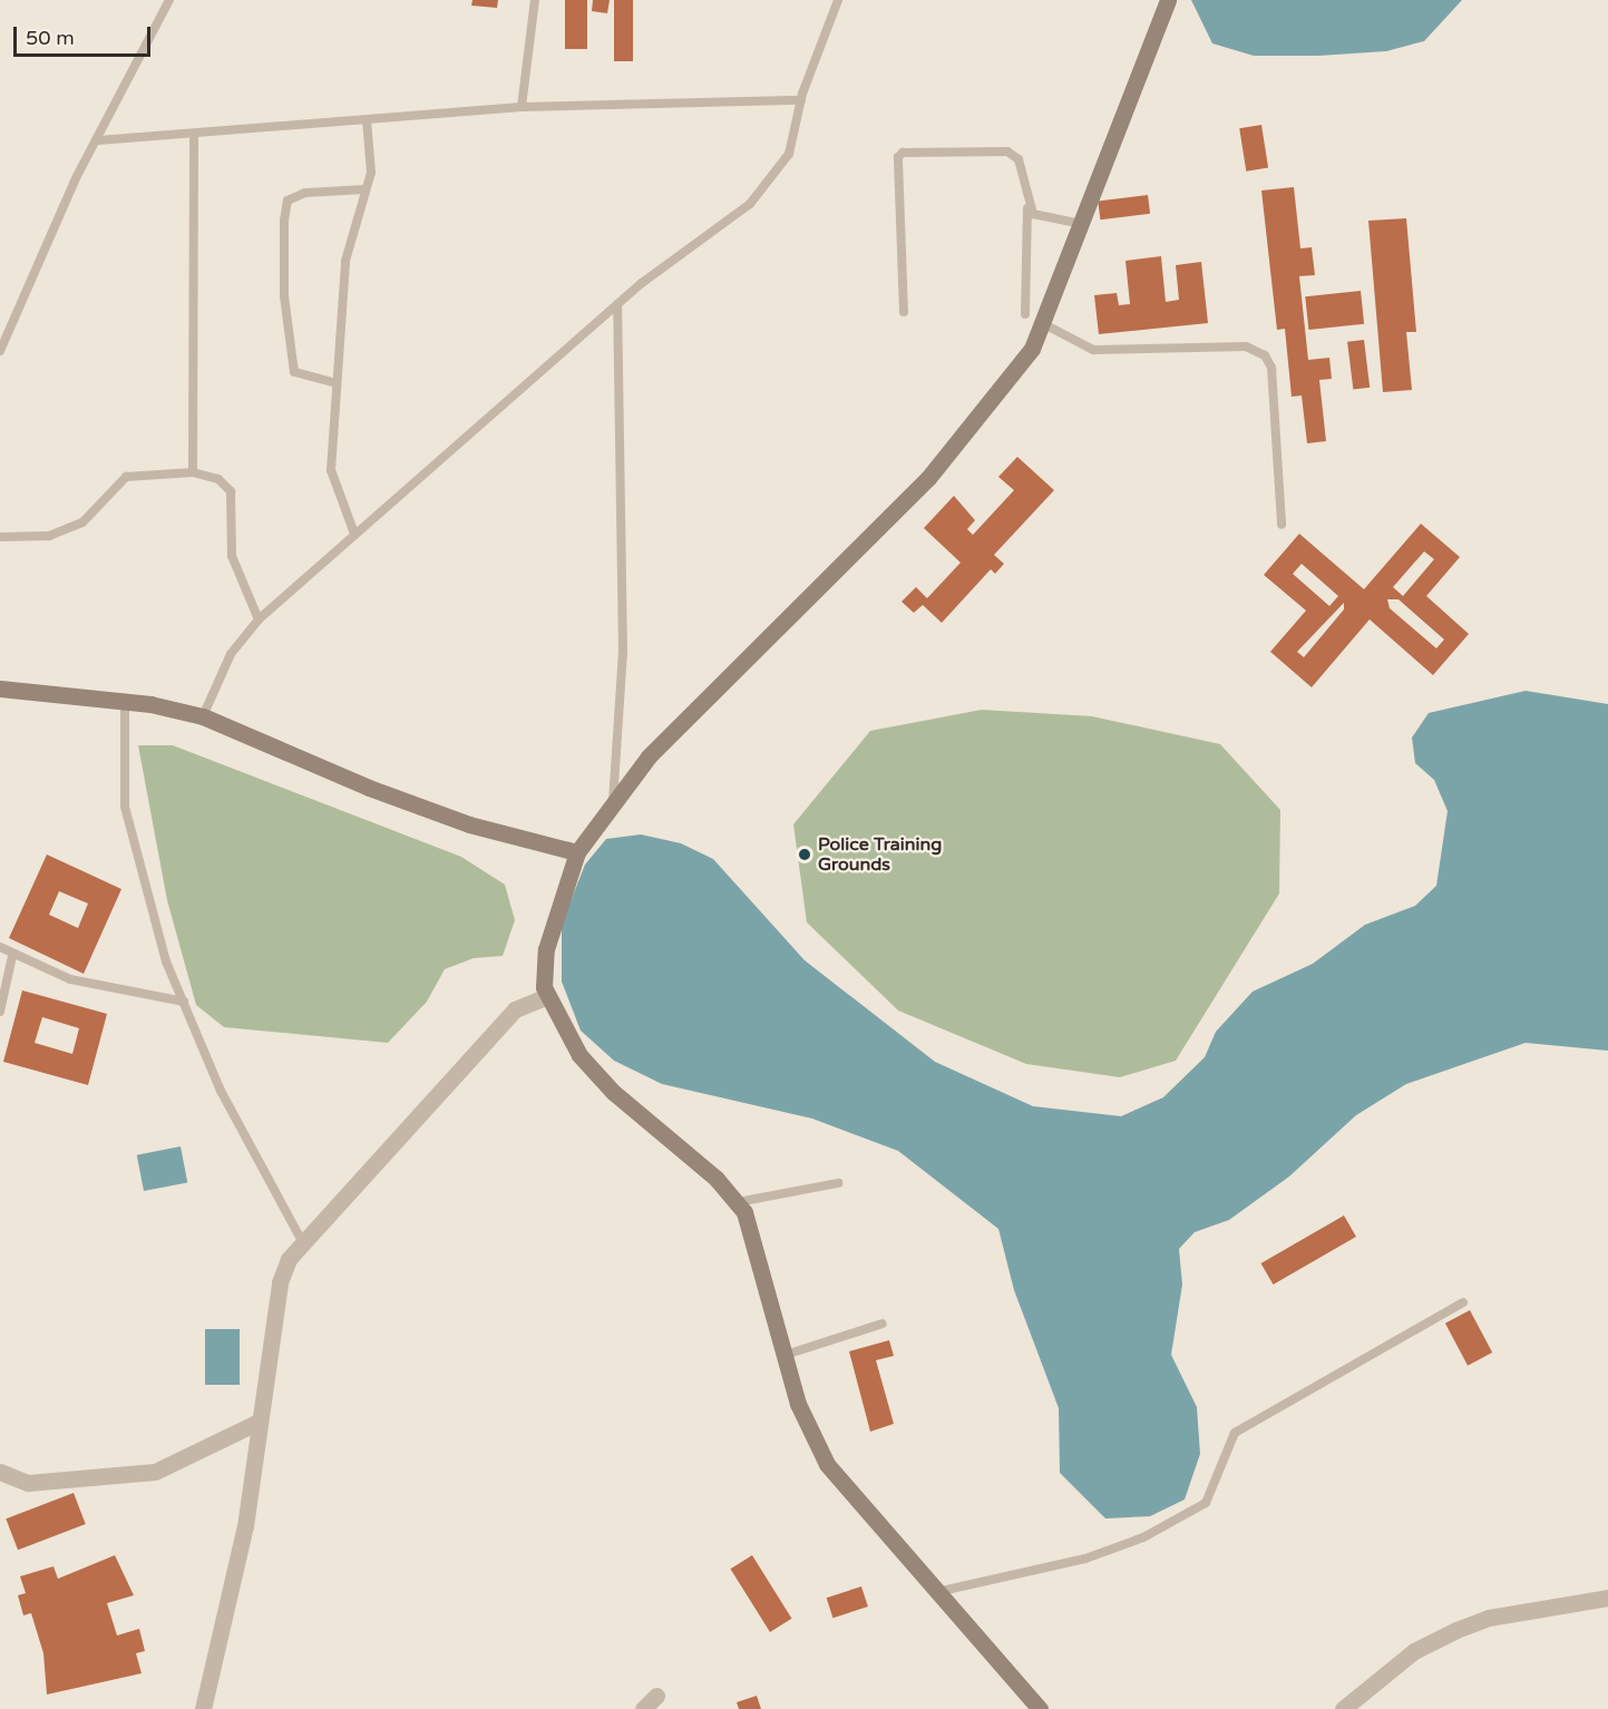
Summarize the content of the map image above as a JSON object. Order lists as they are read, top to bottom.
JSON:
{
  "places": ["Police Training Grounds"],
  "scale_bar": "50 m"
}
